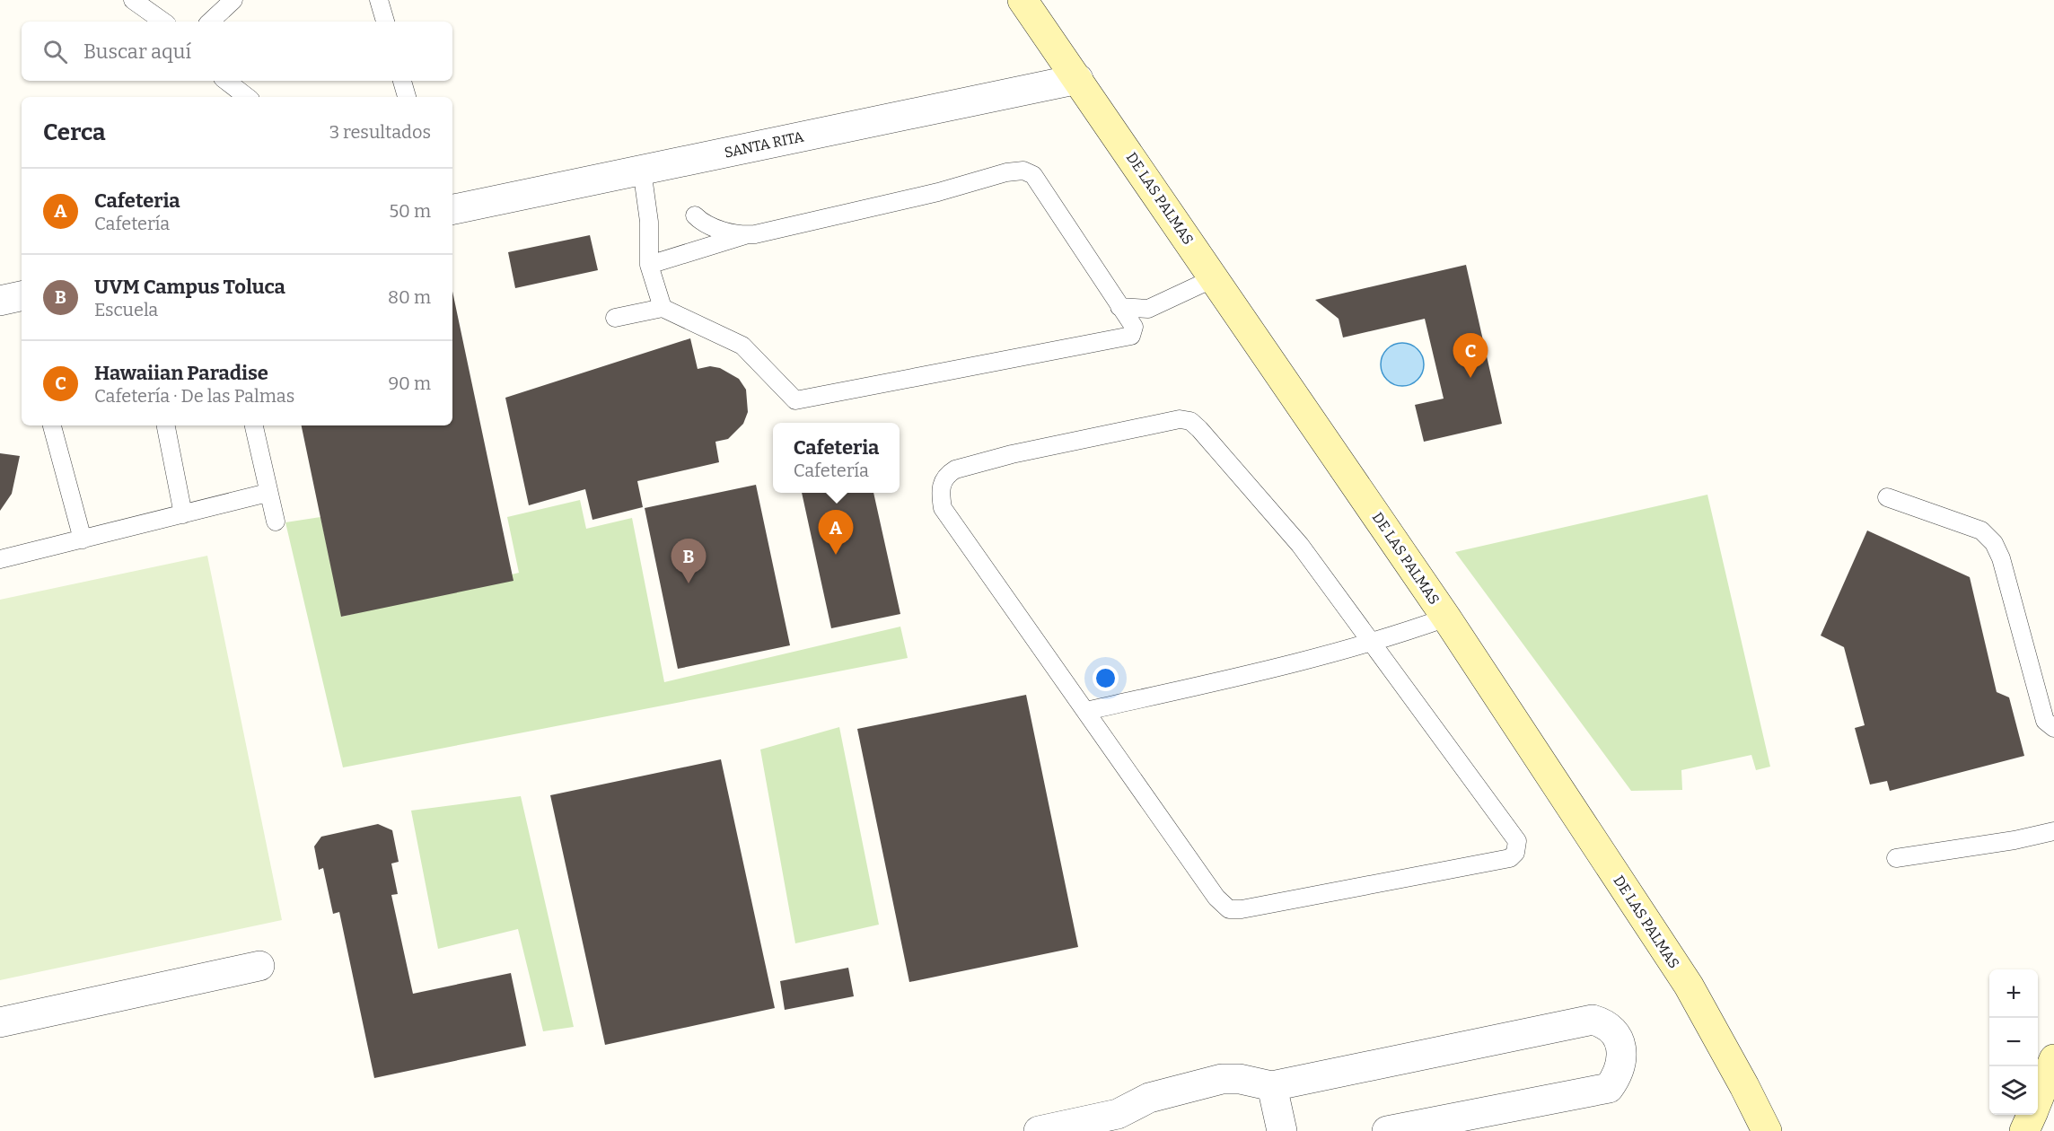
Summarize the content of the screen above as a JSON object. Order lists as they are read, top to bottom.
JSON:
{
  "streets": {
    "street": ["SANTA RITA", "DE LAS PALMAS"]
  },
  "crossings": [
    ["SANTA RITA", "DE LAS PALMAS"]
  ],
  "page": {
    "search": "Buscar aquí",
    "heading": ["Cerca", "3 resultados"],
    "list": [
      {
        "mark": "A",
        "name": "Cafeteria",
        "note": "Cafetería",
        "value": "50 m"
      },
      {
        "mark": "B",
        "name": "UVM Campus Toluca",
        "note": "Escuela",
        "value": "80 m"
      },
      {
        "mark": "C",
        "name": "Hawaiian Paradise",
        "note": "Cafetería · De las Palmas",
        "value": "90 m"
      }
    ],
    "pins": ["C", "A", "B"],
    "popup": ["Cafeteria", "Cafetería"],
    "map_buttons": ["+", "−"]
  }
}
